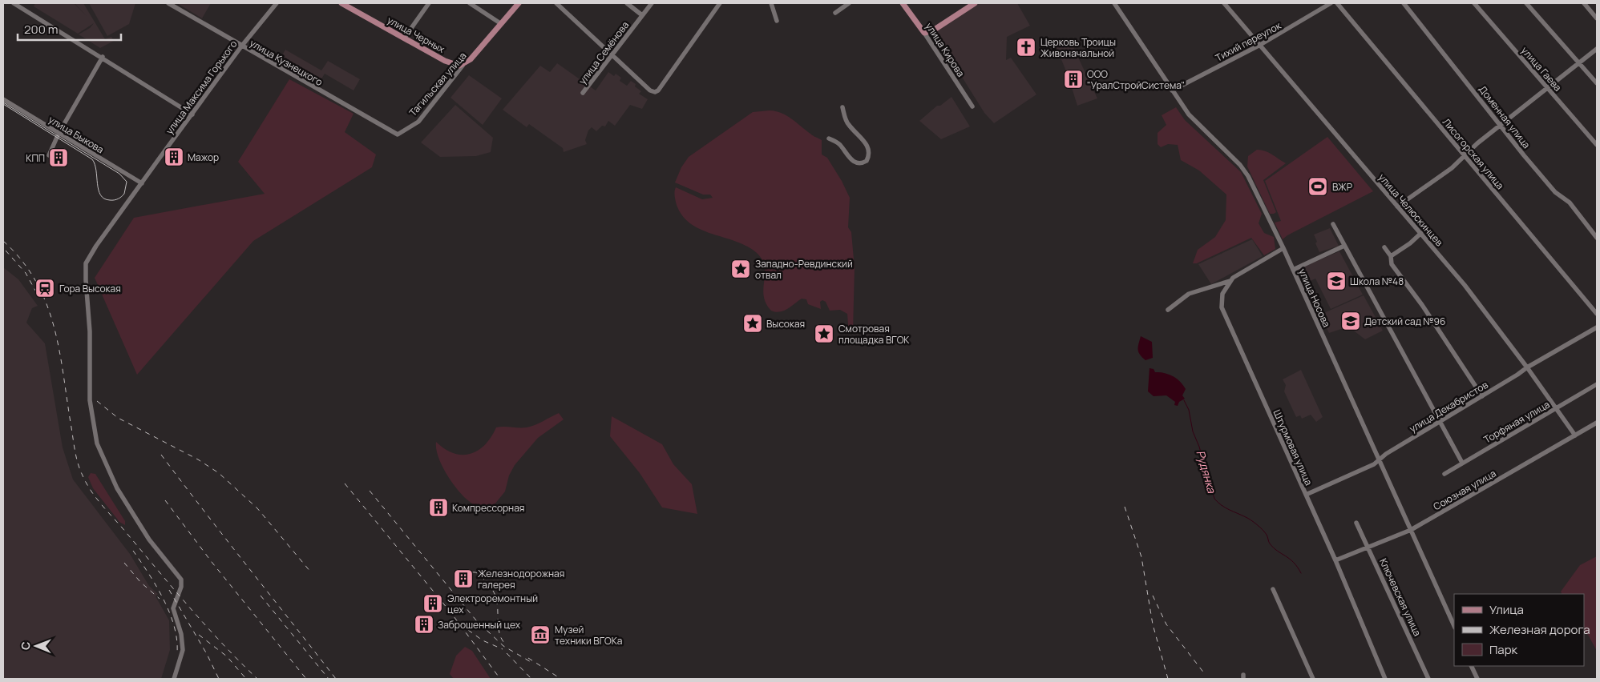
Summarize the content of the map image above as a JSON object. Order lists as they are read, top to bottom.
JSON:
{
  "streets": {
    "main road": ["улица Черных", "улица Кирова", "Тагильская улица"],
    "street": [
      "Тихий переулок",
      "улица Семёнова",
      "улица Кузнецкого",
      "улица Гаева",
      "улица Максима Горького",
      "Доменная улица",
      "улица Быкова",
      "Лисогорская улица",
      "улица Челюскинцев",
      "улица Носова",
      "улица Декабристов",
      "Торфяная улица",
      "Штурмовая улица",
      "Союзная улица",
      "Ключевская улица"
    ]
  },
  "crossings": [
    ["улица Черных", "Тагильская улица"],
    ["Тихий переулок", "улица Челюскинцев"],
    ["Тихий переулок", "улица Носова"],
    ["улица Кузнецкого", "Тагильская улица"],
    ["улица Кузнецкого", "улица Максима Горького"],
    ["улица Максима Горького", "улица Быкова"],
    ["улица Челюскинцев", "улица Декабристов"],
    ["улица Челюскинцев", "Торфяная улица"],
    ["улица Челюскинцев", "Союзная улица"],
    ["улица Носова", "улица Декабристов"],
    ["улица Носова", "Союзная улица"],
    ["улица Декабристов", "Штурмовая улица"],
    ["Штурмовая улица", "Союзная улица"],
    ["Союзная улица", "Ключевская улица"]
  ],
  "water": ["Рудянка"],
  "places": {
    "church": ["Церковь Троицы Живоначальной"],
    "building": [
      "ООО \"УралСтройСистема\"",
      "Мажор",
      "КПП",
      "Компрессорная",
      "Железнодорожная галерея",
      "Электроремонтный цех",
      "Заброшенный цех"
    ],
    "sports": ["ВЖР"],
    "place": ["Западно-Ревдинский отвал", "Высокая", "Смотровая площадка ВГОК"],
    "school or university": ["Школа №48", "Детский сад №96"],
    "station": ["Гора Высокая"],
    "museum": ["Музей техники ВГОКа"]
  },
  "legend": ["Улица", "Железная дорога", "Парк"],
  "scale_bar": "200 m",
  "north": "left"
}
